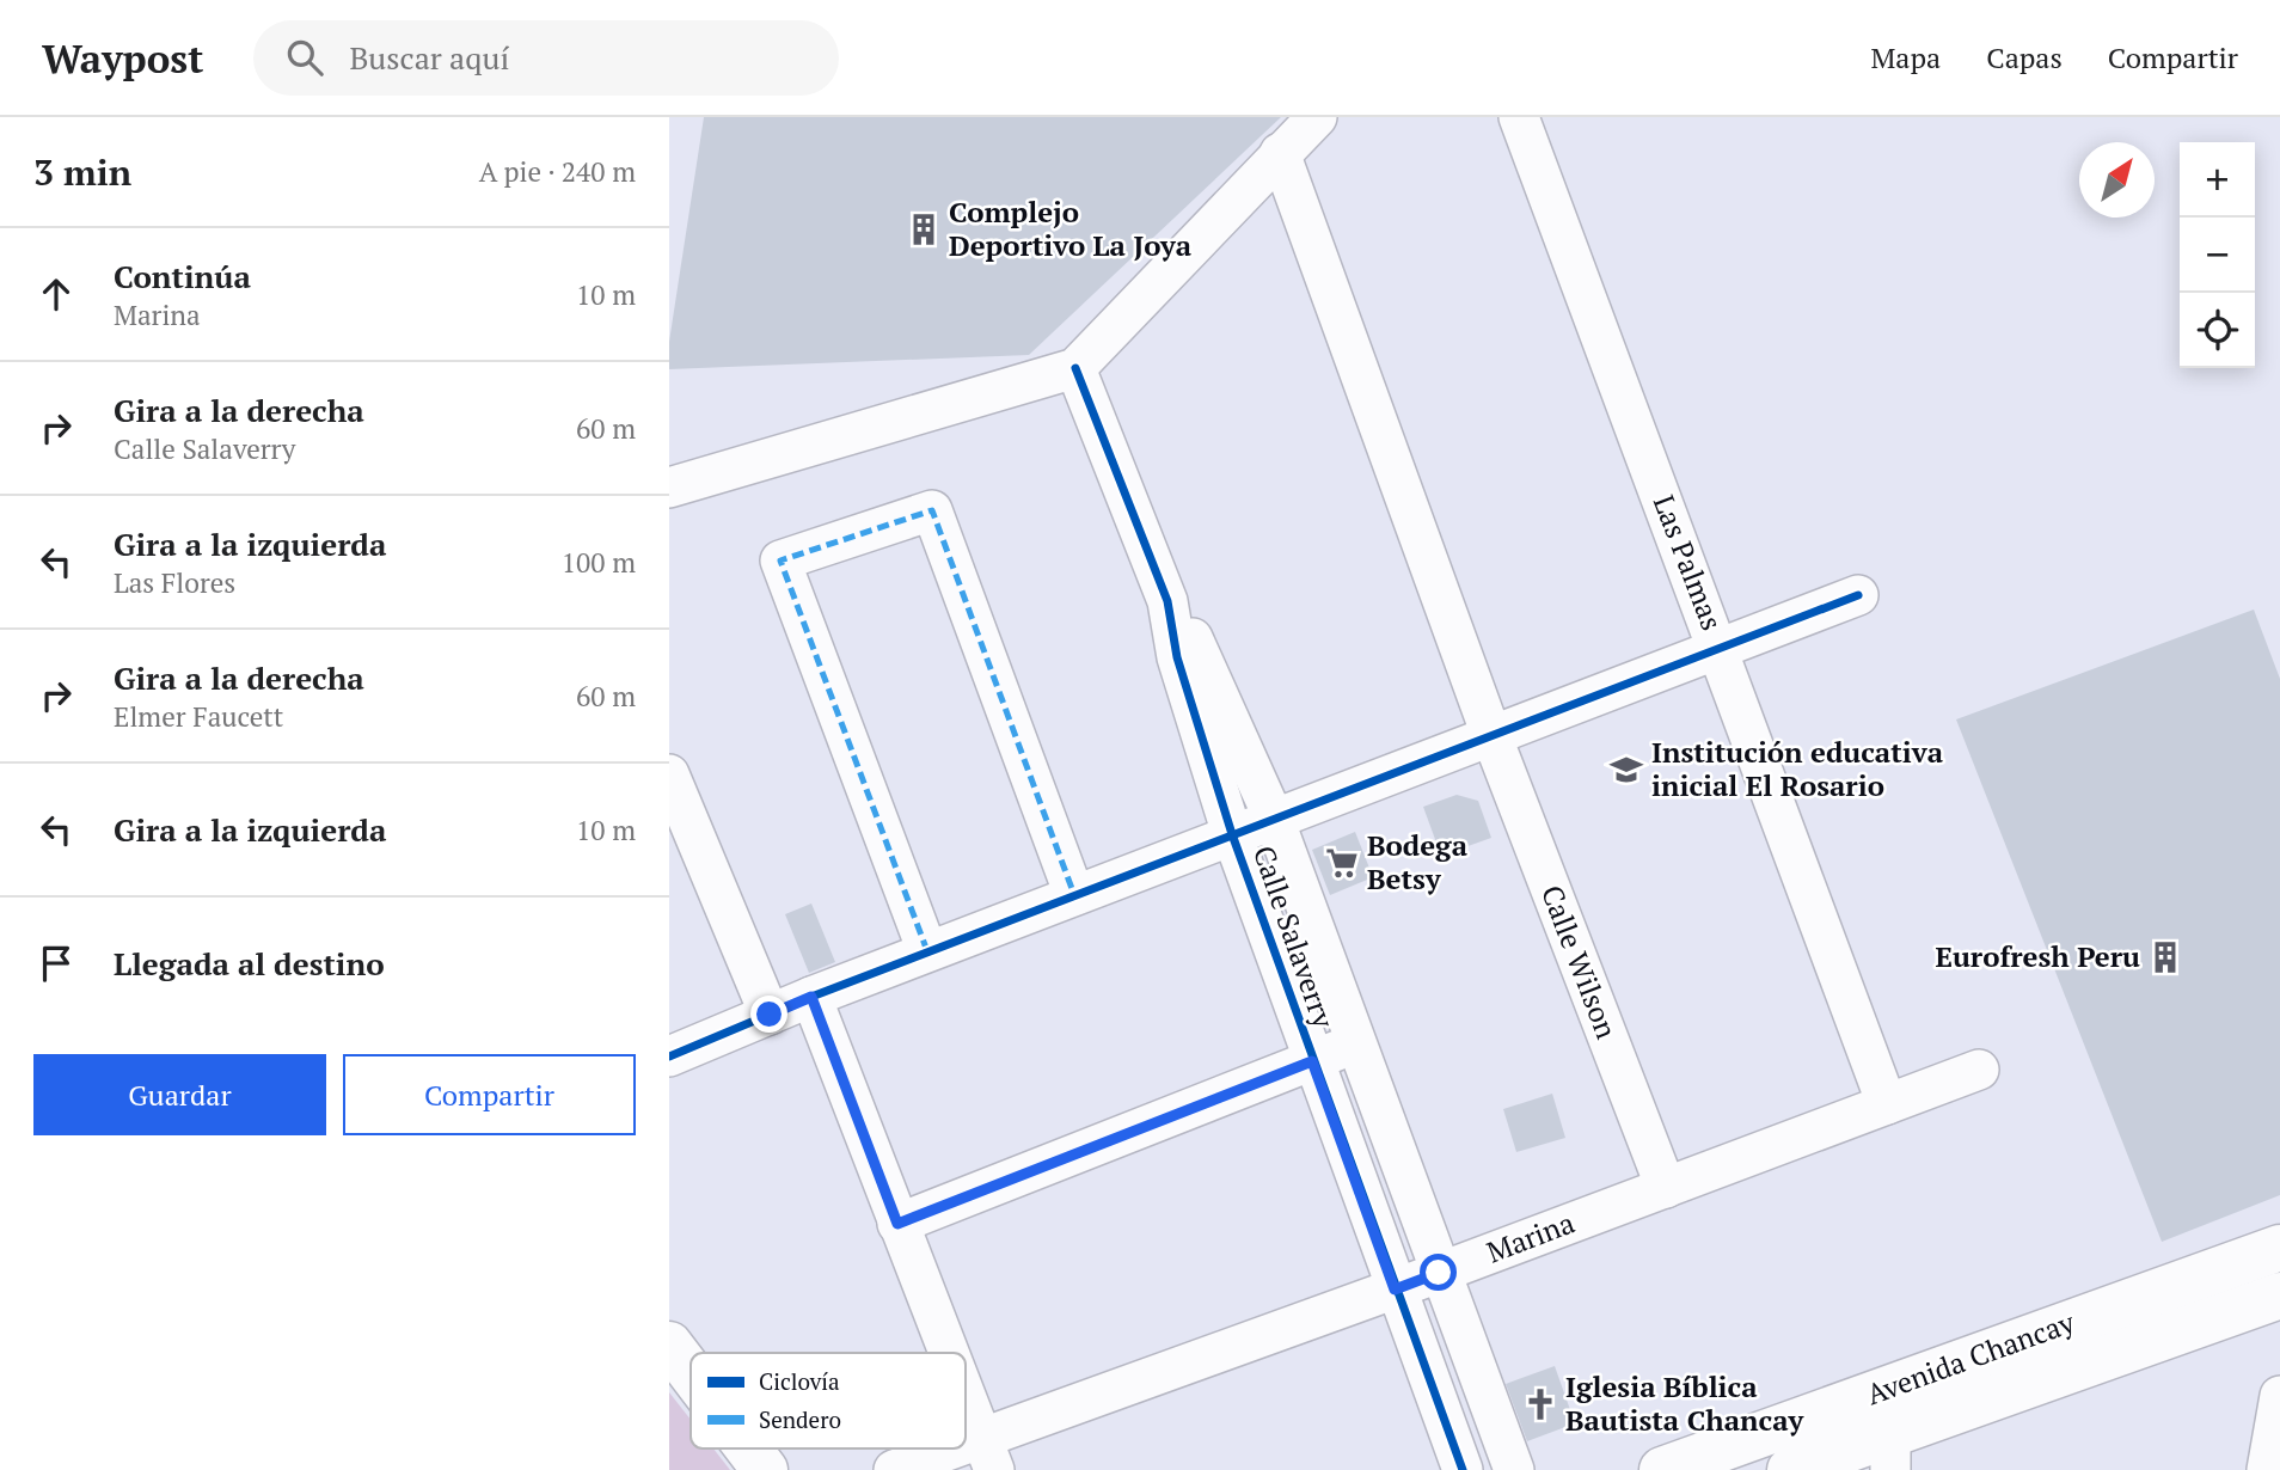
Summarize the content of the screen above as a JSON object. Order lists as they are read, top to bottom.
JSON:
{
  "streets": {
    "highway": ["Avenida Chancay"],
    "street": [
      "Las Palmas",
      "Calle Salaverry",
      "Calle Wilson",
      "Marina"
    ]
  },
  "crossings": [
    ["Las Palmas", "Marina"],
    ["Calle Salaverry", "Marina"],
    ["Calle Wilson", "Marina"]
  ],
  "places": {
    "building": ["Complejo Deportivo La Joya", "Eurofresh Peru"],
    "school or university": ["Institución educativa inicial El Rosario"],
    "supermarket": ["Bodega Betsy"],
    "church": ["Iglesia Bíblica Bautista Chancay"]
  },
  "legend": ["Ciclovía", "Sendero"],
  "north": "top right",
  "page": {
    "header": "Waypost",
    "search": "Buscar aquí",
    "nav": ["Mapa", "Capas", "Compartir"],
    "heading": ["3 min", "A pie · 240 m"],
    "map_buttons": ["+", "−"],
    "list": [
      ["Continúa", "Marina", "10 m"],
      ["Gira a la derecha", "Calle Salaverry", "60 m"],
      ["Gira a la izquierda", "Las Flores", "100 m"],
      ["Gira a la derecha", "Elmer Faucett", "60 m"],
      ["Gira a la izquierda", "10 m"],
      "Llegada al destino"
    ],
    "buttons": ["Guardar", "Compartir"]
  }
}
